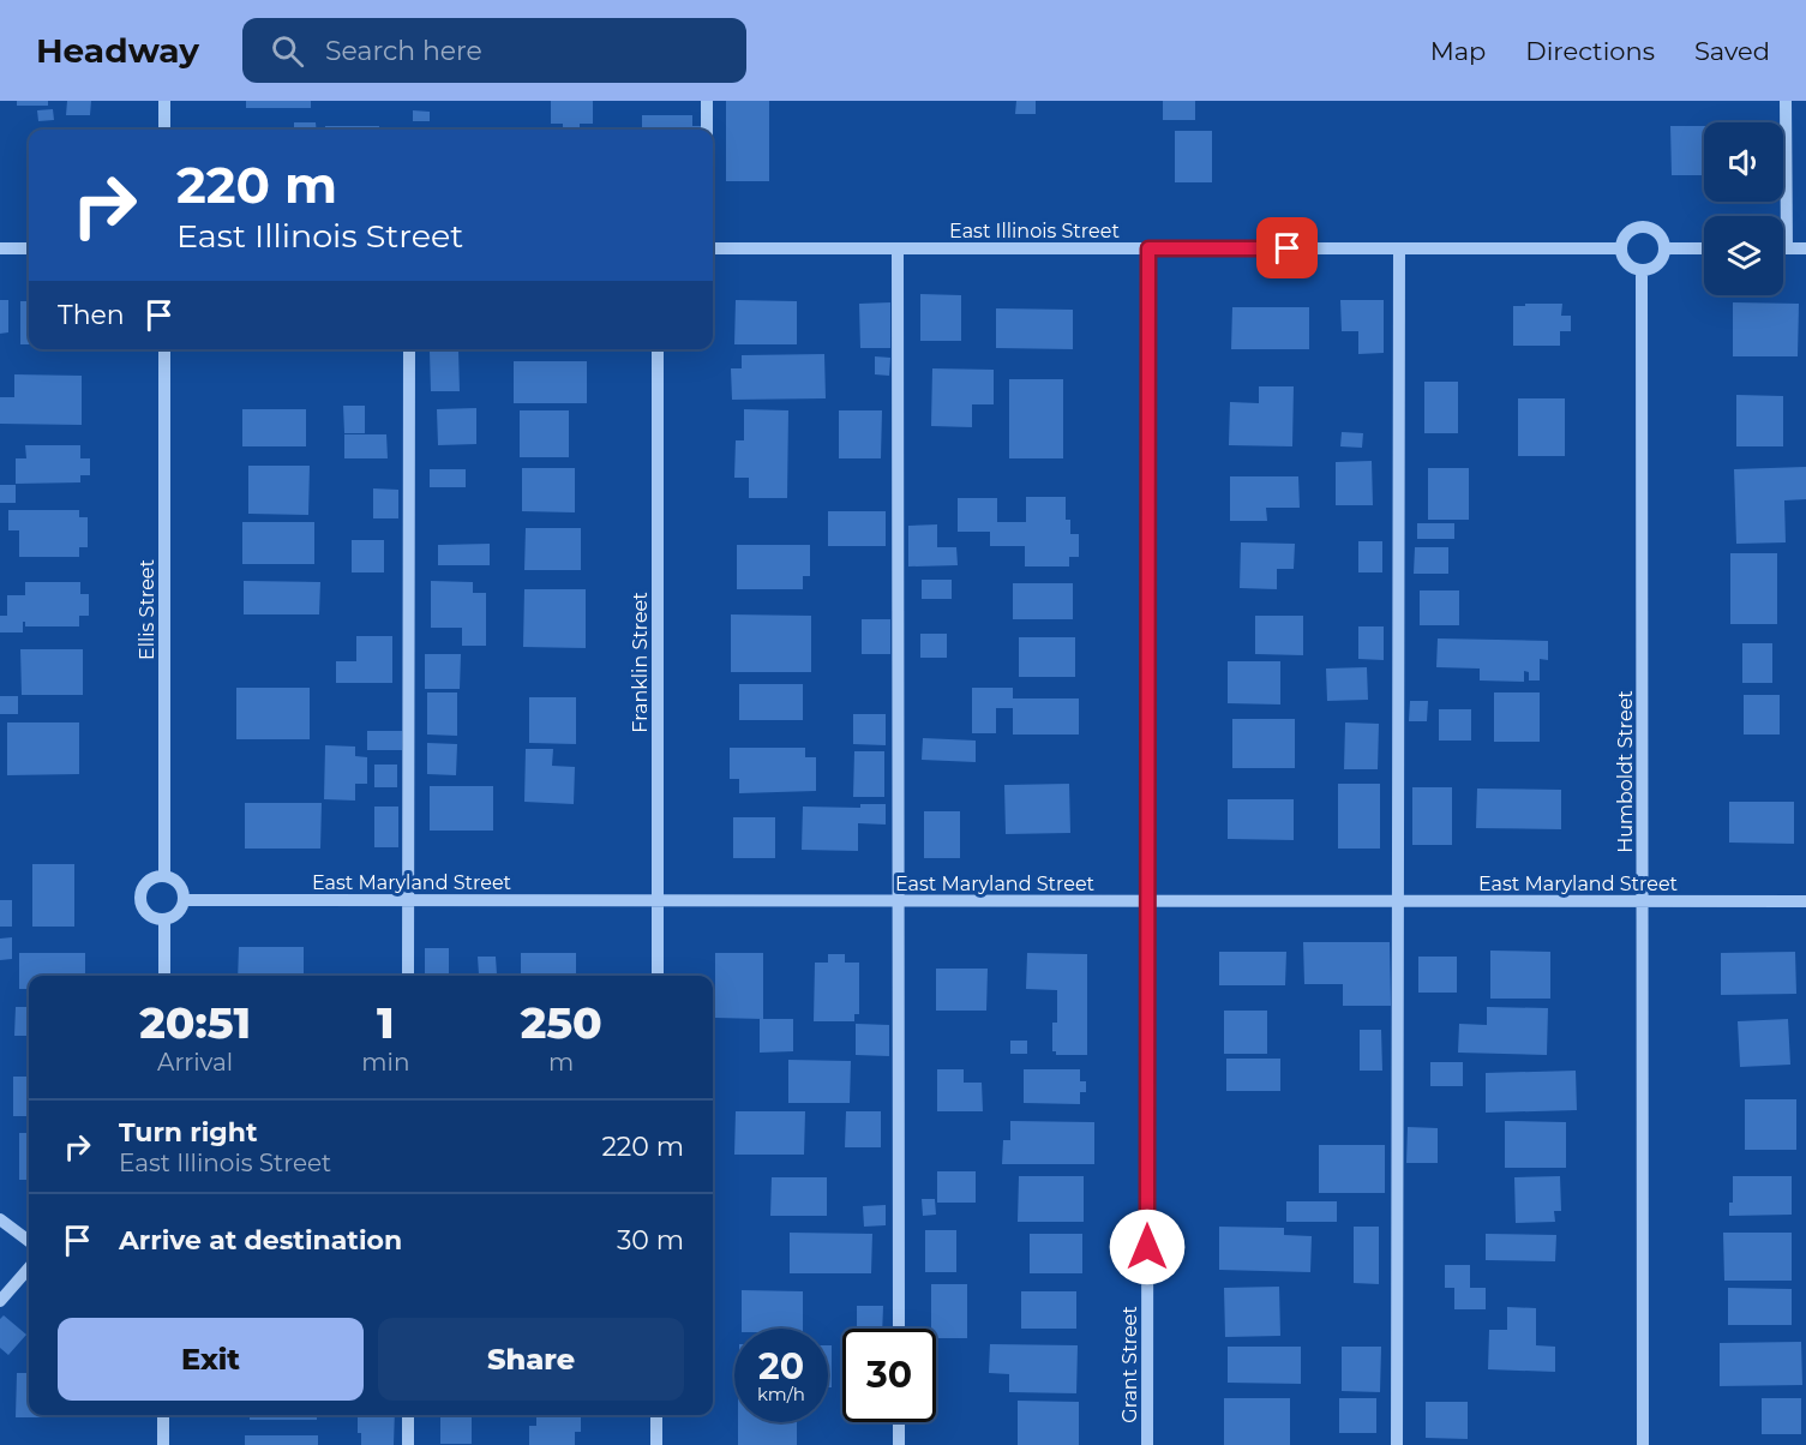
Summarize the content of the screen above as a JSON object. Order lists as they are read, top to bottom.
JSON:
{
  "streets": {
    "street": [
      "East Illinois Street",
      "Ellis Street",
      "Franklin Street",
      "Humboldt Street",
      "East Maryland Street",
      "Grant Street"
    ]
  },
  "crossings": [
    ["East Illinois Street", "Humboldt Street"],
    ["East Illinois Street", "Grant Street"],
    ["Ellis Street", "East Maryland Street"],
    ["Franklin Street", "East Maryland Street"],
    ["Humboldt Street", "East Maryland Street"],
    ["East Maryland Street", "Grant Street"]
  ],
  "page": {
    "header": "Headway",
    "search": "Search here",
    "nav": ["Map", "Directions", "Saved"],
    "turn": ["220 m", "East Illinois Street"],
    "then": "Then",
    "eta": [
      "20:51",
      "Arrival",
      "1",
      "min",
      "250",
      "m"
    ],
    "list": [
      {
        "name": "Turn right",
        "note": "East Illinois Street",
        "value": "220 m"
      },
      {
        "name": "Arrive at destination",
        "value": "30 m"
      }
    ],
    "buttons": ["Exit", "Share"],
    "speed": "20 km/h",
    "limit": "30"
  }
}
